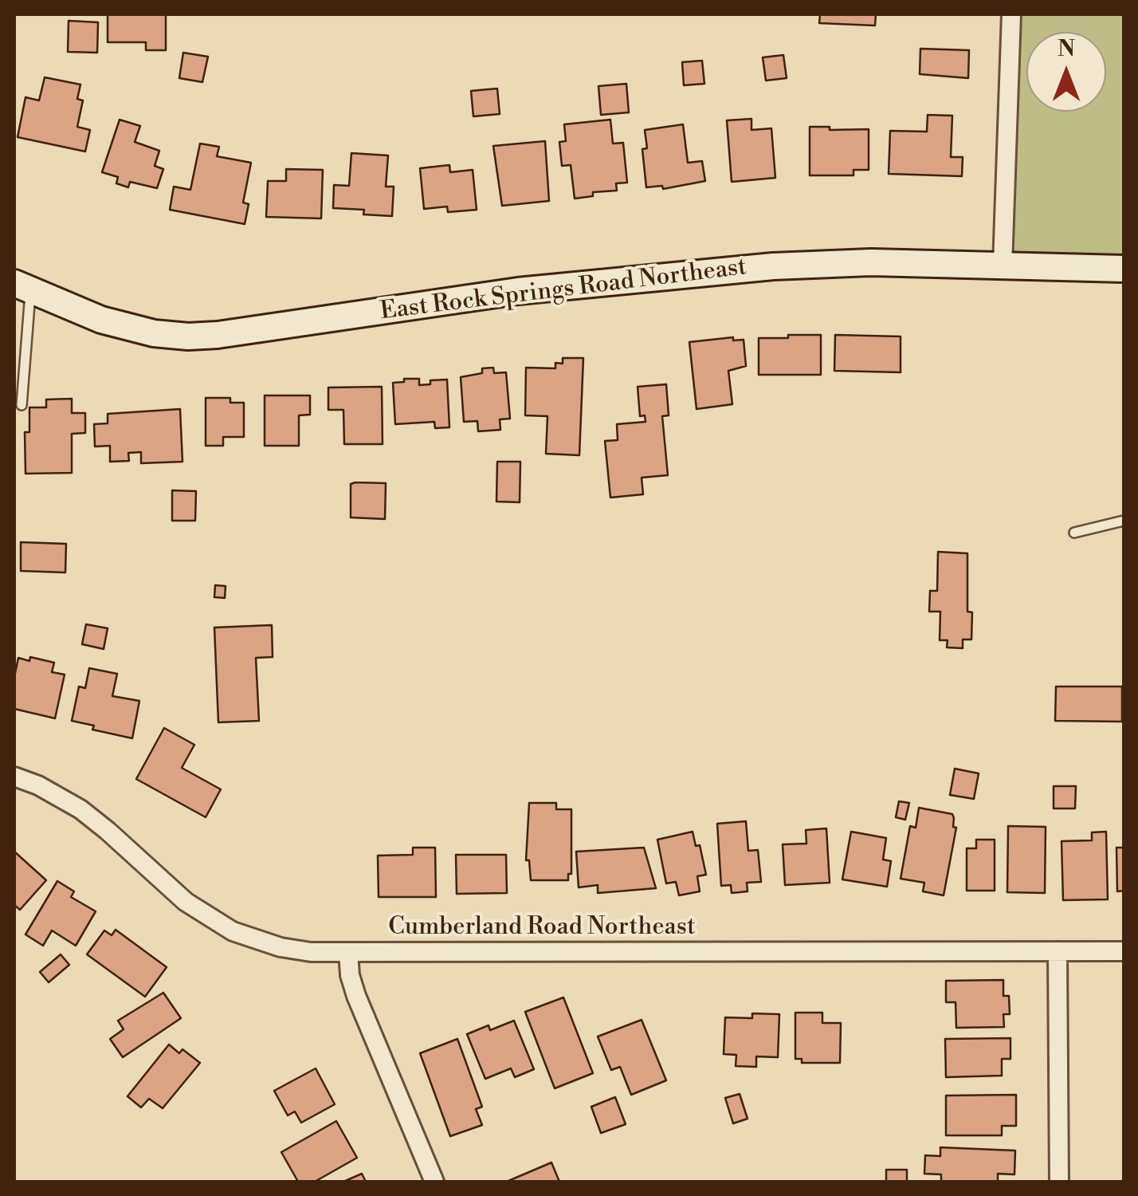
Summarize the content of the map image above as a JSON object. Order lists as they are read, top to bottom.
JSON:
{
  "streets": {
    "street": ["East Rock Springs Road Northeast", "Cumberland Road Northeast"]
  },
  "north": "top"
}
